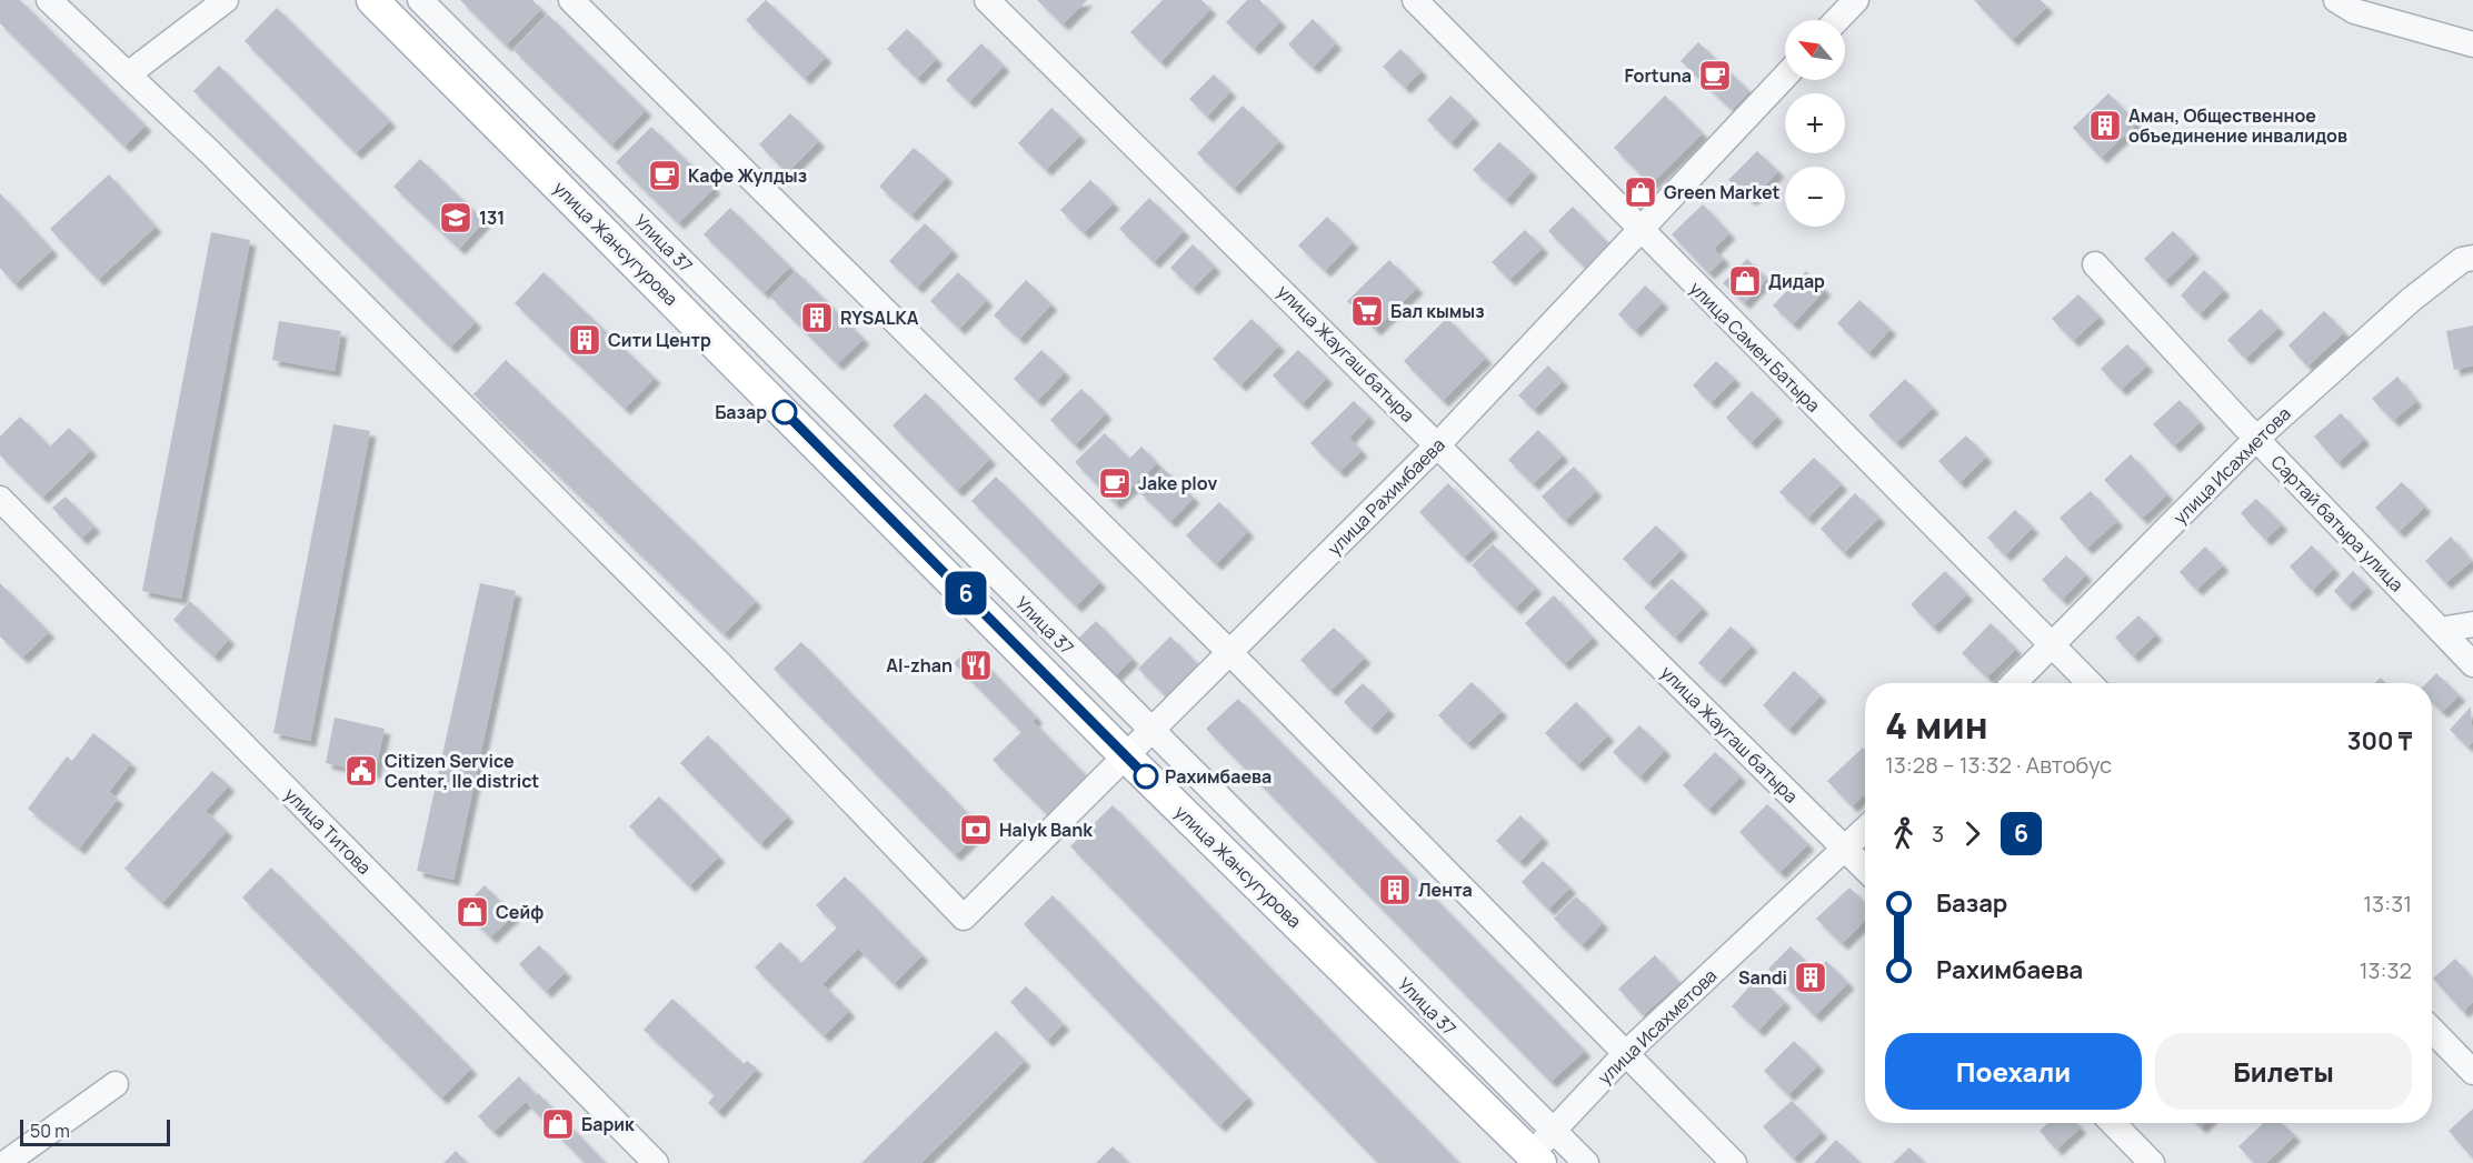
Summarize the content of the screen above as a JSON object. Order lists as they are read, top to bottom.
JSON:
{
  "streets": {
    "main road": ["улица Жансугурова"],
    "street": [
      "Улица 37",
      "улица Самен Батыра",
      "улица Жаугаш батыра",
      "улица Исахметова",
      "улица Рахимбаева",
      "Сартай батыра улица",
      "улица Титова"
    ]
  },
  "crossings": [
    ["улица Жансугурова", "улица Исахметова"],
    ["улица Жансугурова", "улица Рахимбаева"],
    ["улица Самен Батыра", "улица Исахметова"],
    ["улица Самен Батыра", "улица Рахимбаева"],
    ["улица Жаугаш батыра", "улица Исахметова"],
    ["улица Жаугаш батыра", "улица Рахимбаева"],
    ["улица Исахметова", "Сартай батыра улица"]
  ],
  "places": {
    "cafe": ["Fortuna", "Кафе Жулдыз", "Jake plov"],
    "building": [
      "Аман, Общественное объединение инвалидов",
      "RYSALKA",
      "Сити Центр",
      "Лента",
      "Sandi"
    ],
    "shop": [
      "Green Market",
      "Дидар",
      "Сейф",
      "Барик"
    ],
    "school or university": ["131"],
    "supermarket": ["Бал кымыз"],
    "other": ["Базар", "Рахимбаева"],
    "restaurant": ["Al-zhan"],
    "public building": ["Citizen Service Center, Ile district"],
    "bank": ["Halyk Bank"]
  },
  "lines": ["bus line 6"],
  "scale_bar": "50 m",
  "north": "top left",
  "page": {
    "on_map": "6",
    "map_buttons": ["+", "−"],
    "heading": ["4 мин", "13:28 – 13:32 · Автобус", "300 ₸"],
    "legs": ["3", "6"],
    "list": [
      {
        "name": "Базар",
        "value": "13:31"
      },
      {
        "name": "Рахимбаева",
        "value": "13:32"
      }
    ],
    "buttons": ["Поехали", "Билеты"],
    "scale": "50 m"
  }
}
